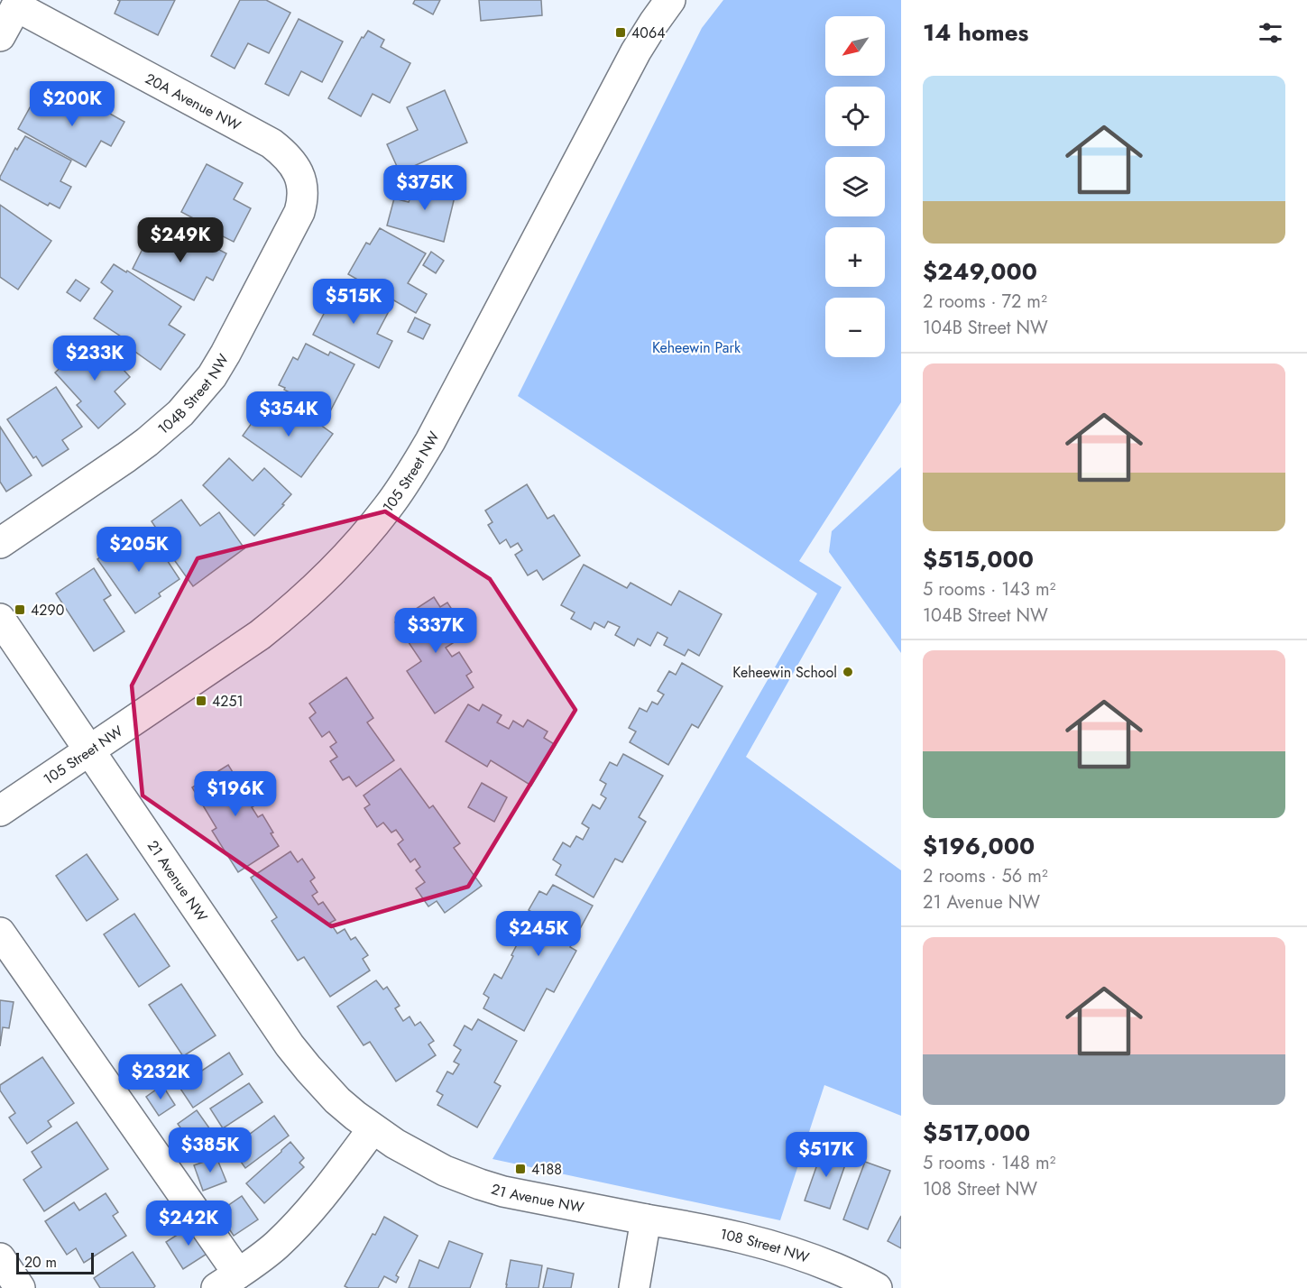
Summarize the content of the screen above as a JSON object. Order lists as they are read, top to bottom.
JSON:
{
  "streets": {
    "street": [
      "20A Avenue NW",
      "104B Street NW",
      "105 Street NW",
      "21 Avenue NW",
      "108 Street NW"
    ]
  },
  "crossings": [
    ["20A Avenue NW", "104B Street NW"],
    ["105 Street NW", "21 Avenue NW"],
    ["21 Avenue NW", "108 Street NW"]
  ],
  "parks": ["Keheewin Park"],
  "places": {
    "transit": [
      "4064",
      "4290",
      "4251",
      "4188"
    ],
    "other": ["Keheewin School"]
  },
  "scale_bar": "20 m",
  "north": "bottom left",
  "page": {
    "heading": "14 homes",
    "map_buttons": ["+", "−"],
    "list": [
      {
        "name": "$249,000",
        "note": "2 rooms · 72 m² · 104B Street NW"
      },
      {
        "name": "$515,000",
        "note": "5 rooms · 143 m² · 104B Street NW"
      },
      {
        "name": "$196,000",
        "note": "2 rooms · 56 m² · 21 Avenue NW"
      },
      {
        "name": "$517,000",
        "note": "5 rooms · 148 m² · 108 Street NW"
      }
    ],
    "price": [
      "$200K",
      "$375K",
      "$249K",
      "$515K",
      "$233K",
      "$354K",
      "$205K",
      "$337K",
      "$196K",
      "$245K",
      "$232K",
      "$385K",
      "$517K",
      "$242K"
    ],
    "scale": "20 m"
  }
}
